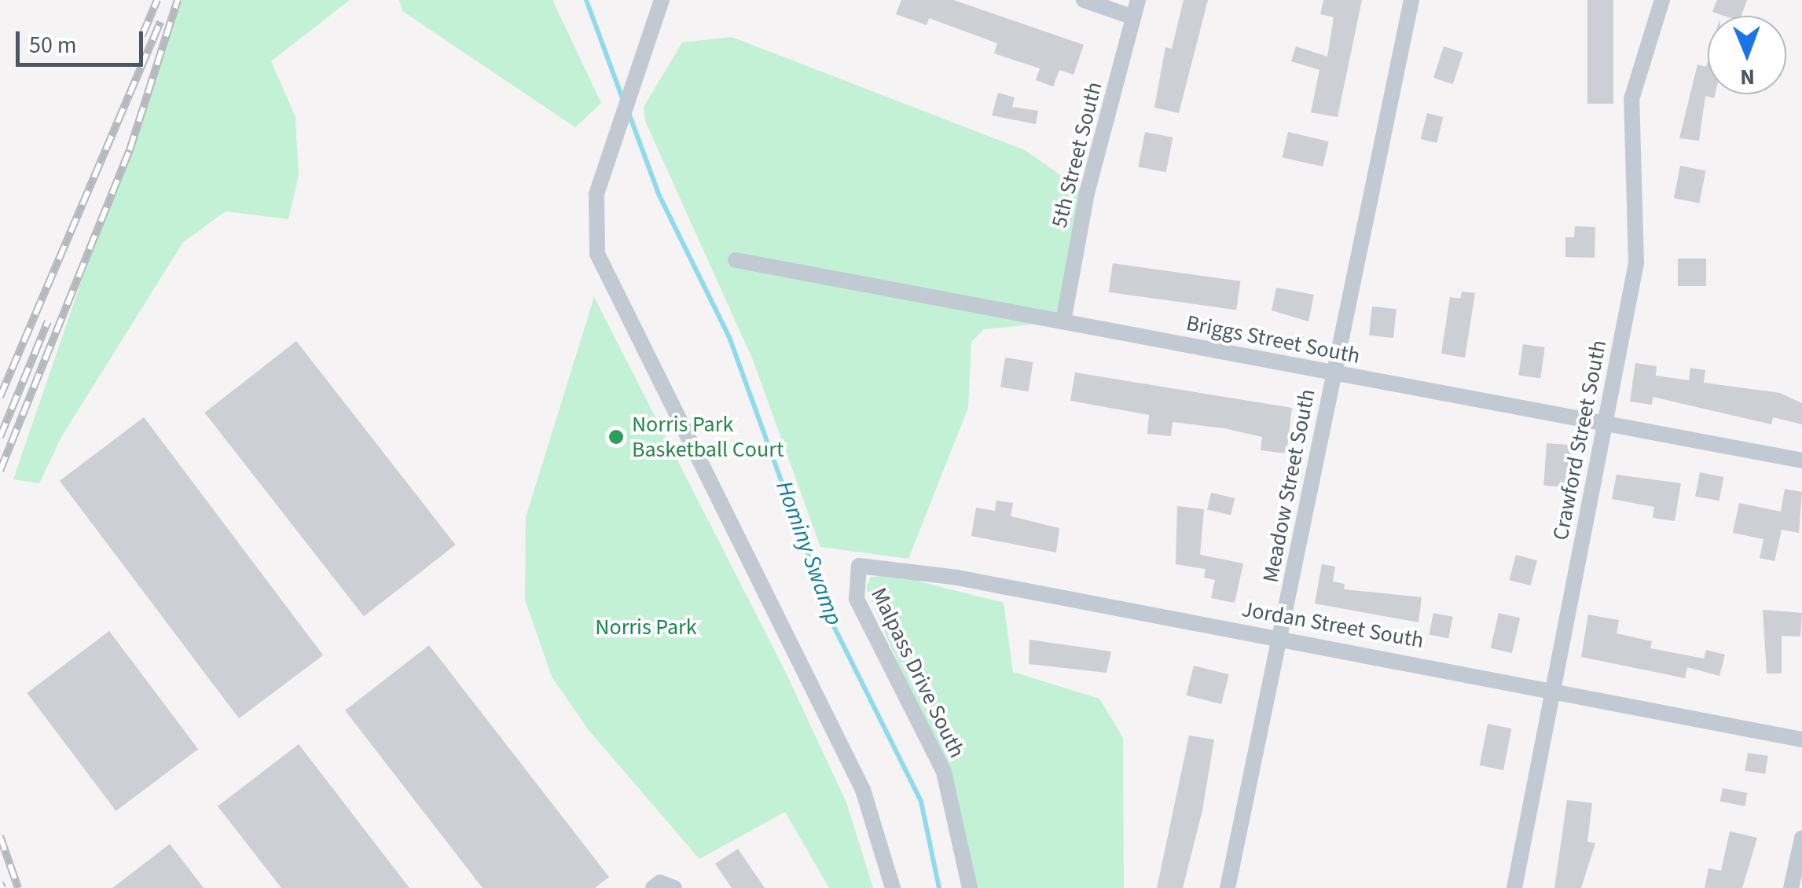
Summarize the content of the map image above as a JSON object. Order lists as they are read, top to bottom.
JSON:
{
  "streets": {
    "street": [
      "5th Street South",
      "Briggs Street South",
      "Crawford Street South",
      "Meadow Street South",
      "Jordan Street South",
      "Malpass Drive South"
    ]
  },
  "crossings": [
    ["5th Street South", "Briggs Street South"],
    ["Briggs Street South", "Crawford Street South"],
    ["Briggs Street South", "Meadow Street South"],
    ["Crawford Street South", "Jordan Street South"],
    ["Meadow Street South", "Jordan Street South"],
    ["Jordan Street South", "Malpass Drive South"]
  ],
  "water": ["Hominy Swamp"],
  "parks": ["Norris Park"],
  "places": ["Norris Park Basketball Court"],
  "scale_bar": "50 m",
  "north": "bottom"
}
